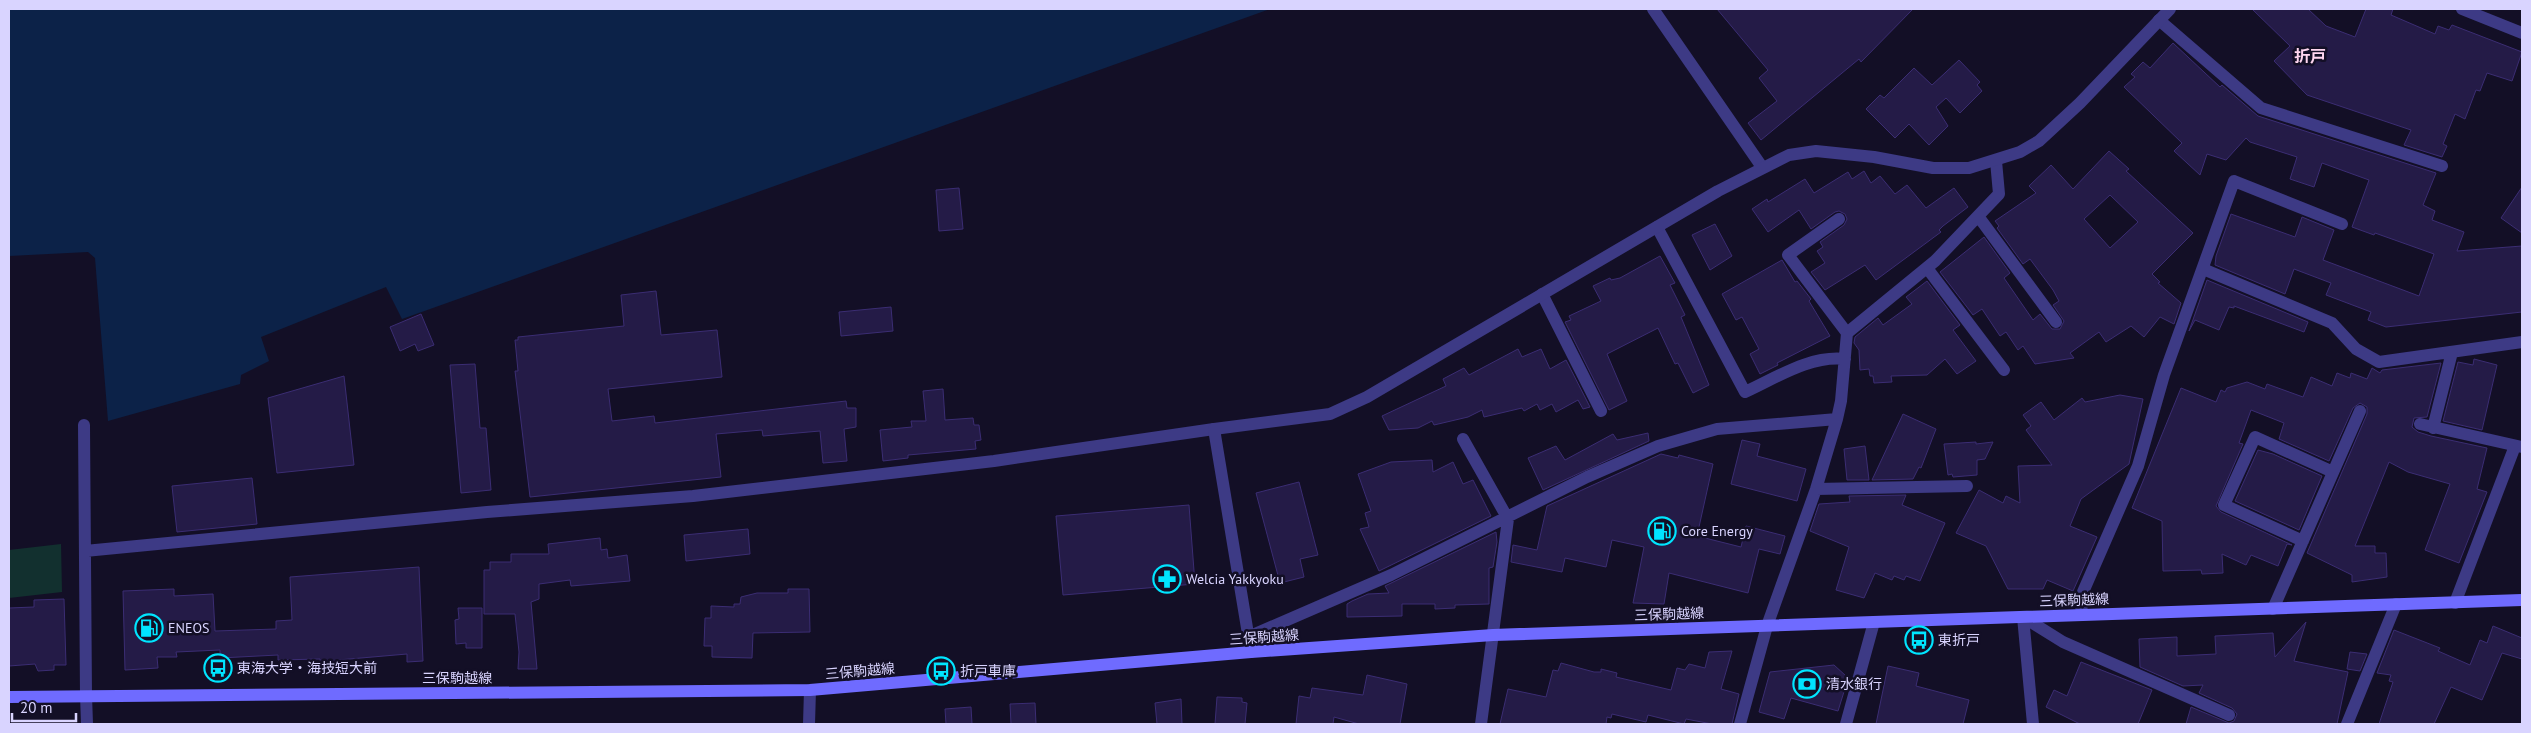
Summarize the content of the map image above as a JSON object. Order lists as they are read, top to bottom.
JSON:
{
  "streets": {
    "main road": ["三保駒越線"]
  },
  "districts": ["折戸"],
  "places": {
    "fuel station": ["Core Energy", "ENEOS"],
    "pharmacy": ["Welcia Yakkyoku"],
    "bus stop": ["東折戸", "東海大学・海技短大前", "折戸車庫"],
    "bank": ["清水銀行"]
  },
  "scale_bar": "20 m"
}
